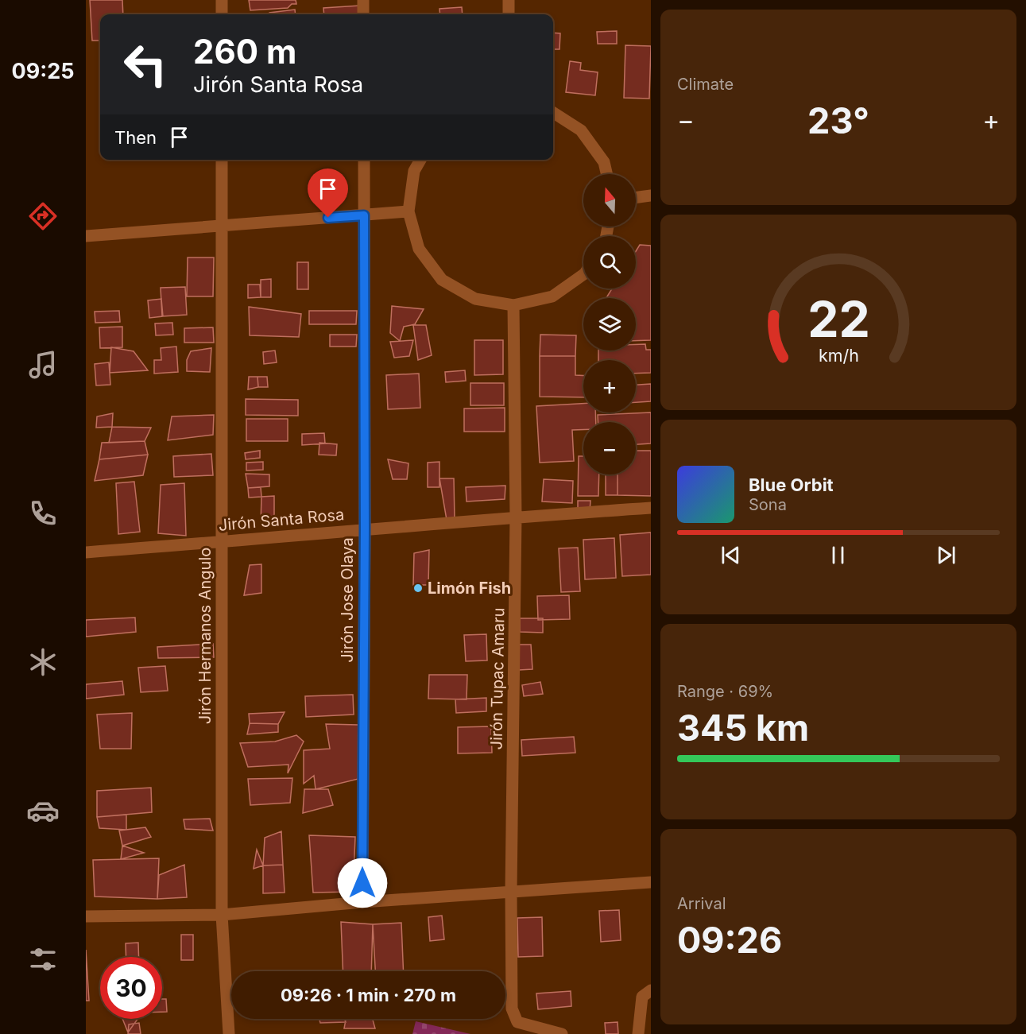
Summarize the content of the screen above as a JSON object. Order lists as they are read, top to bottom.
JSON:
{
  "streets": {
    "street": [
      "Jirón Santa Rosa",
      "Jirón Jose Olaya",
      "Jirón Hermanos Angulo",
      "Jirón Tupac Amaru"
    ]
  },
  "crossings": [
    ["Jirón Santa Rosa", "Jirón Jose Olaya"],
    ["Jirón Santa Rosa", "Jirón Hermanos Angulo"],
    ["Jirón Santa Rosa", "Jirón Tupac Amaru"]
  ],
  "places": ["Limón Fish"],
  "north": "top",
  "page": {
    "tabs": "09:25",
    "tile": [
      "Climate",
      ["Range · 69%", "345 km"],
      ["Arrival", "09:26"]
    ],
    "turn": ["260 m", "Jirón Santa Rosa"],
    "heat": ["−", "23°", "+"],
    "then": "Then",
    "map_buttons": ["+", "−"],
    "song": ["Blue Orbit", "Sona"],
    "limit": "30",
    "trip": "09:26 · 1 min · 270 m",
    "gauge": ["22", "km/h"]
  }
}
